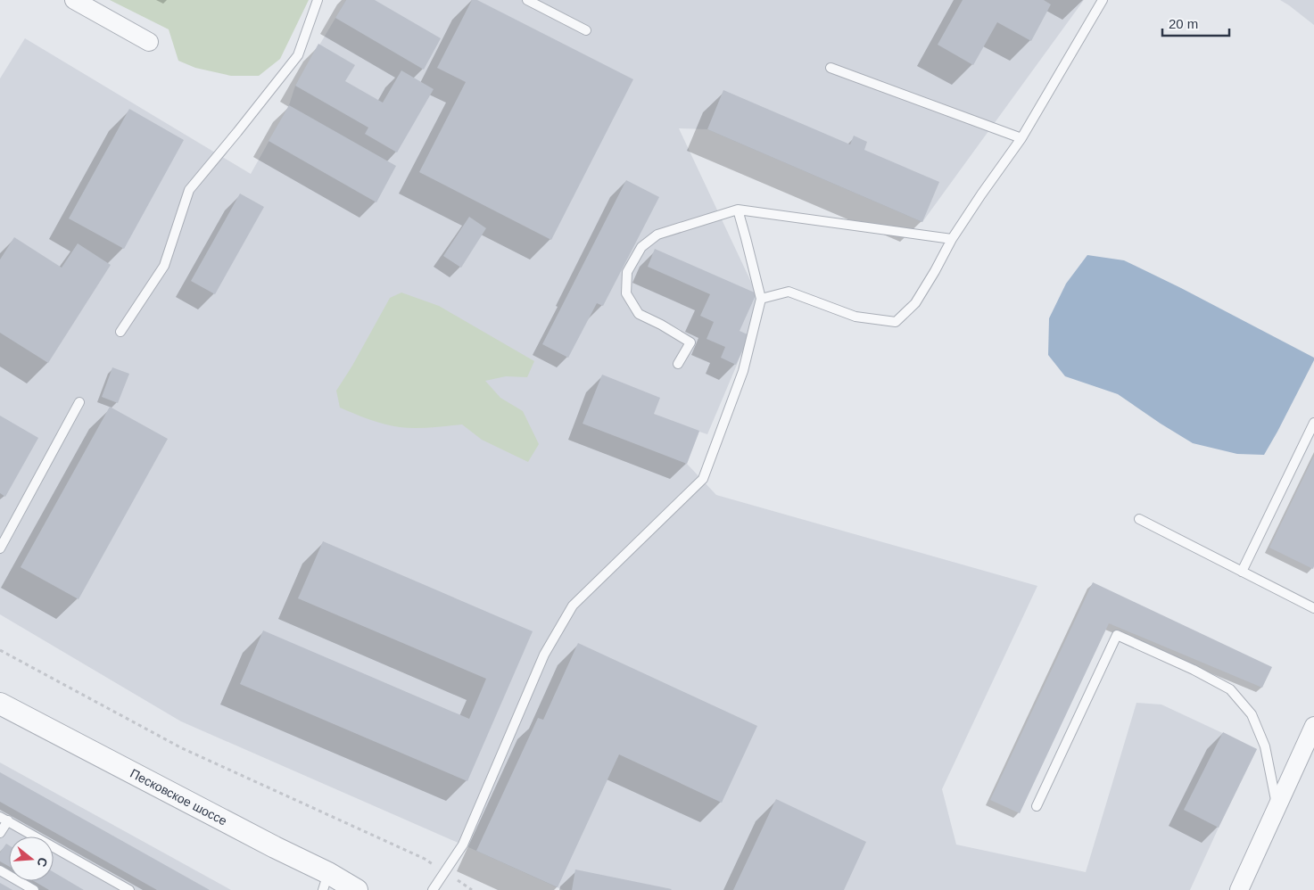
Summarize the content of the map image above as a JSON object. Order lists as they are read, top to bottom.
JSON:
{
  "streets": {
    "street": ["Песковское шоссе"]
  },
  "scale_bar": "20 m",
  "north": "right"
}
